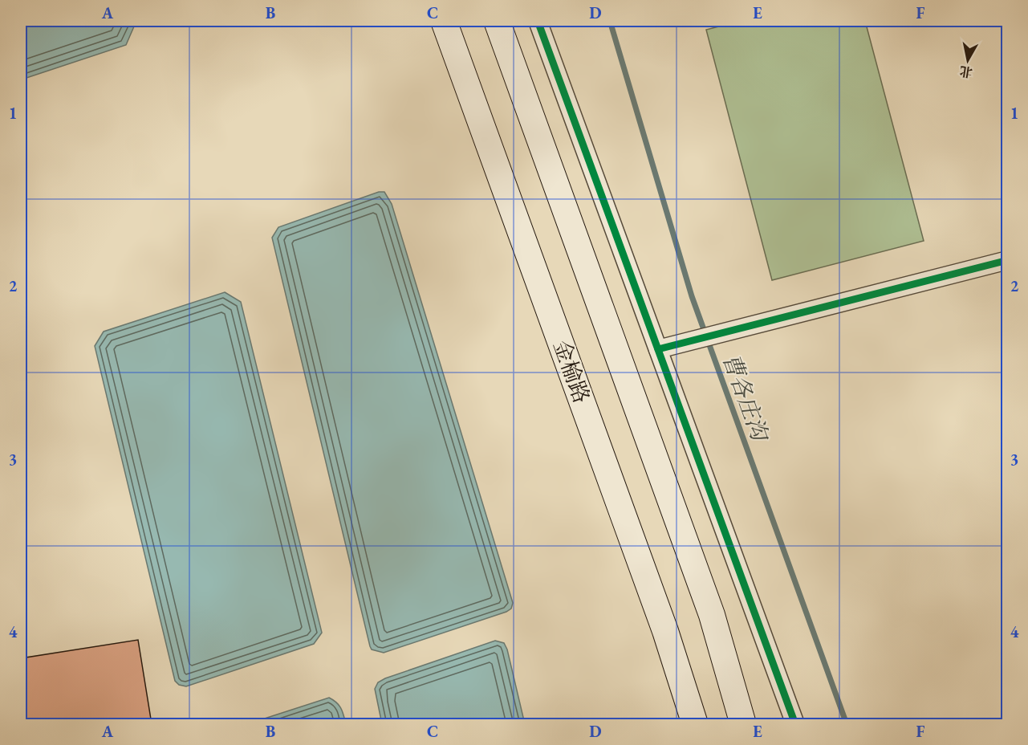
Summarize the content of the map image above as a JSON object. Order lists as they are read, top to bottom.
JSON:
{
  "streets": {
    "main road": ["金榆路"]
  },
  "water": ["曹各庄沟"],
  "north": "bottom",
  "grid": {
    "columns": [
      "A",
      "B",
      "C",
      "D",
      "E",
      "F"
    ],
    "rows": [
      "1",
      "2",
      "3",
      "4"
    ]
  }
}
